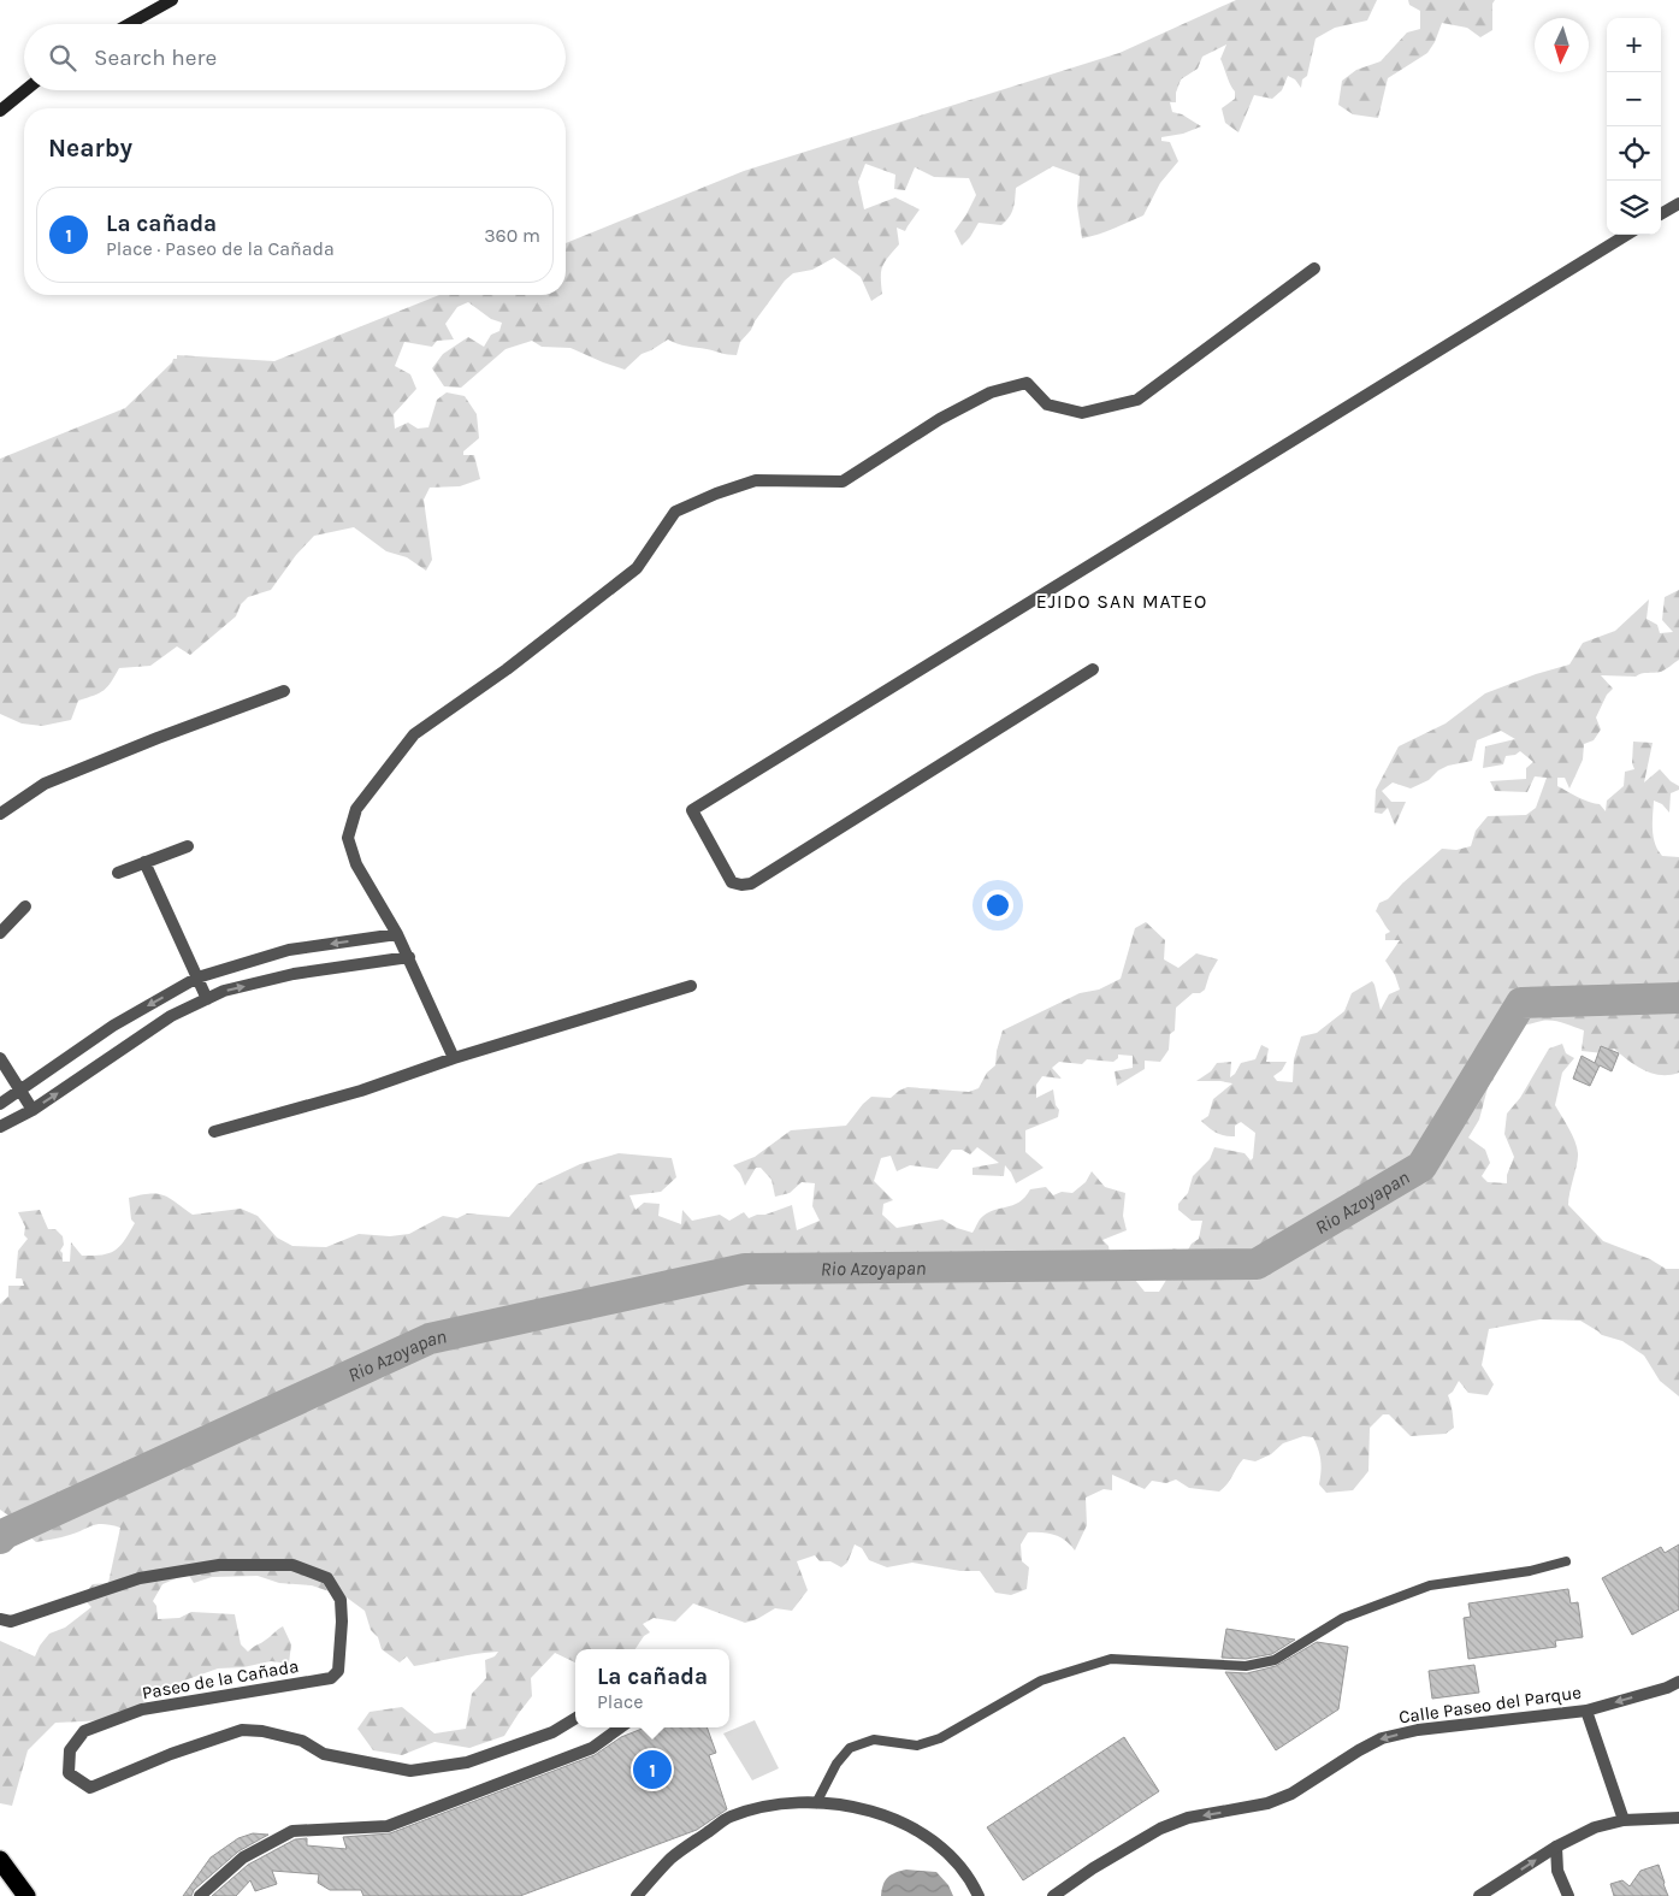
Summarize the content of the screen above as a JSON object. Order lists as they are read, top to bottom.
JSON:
{
  "streets": {
    "street": ["Paseo de la Cañada", "Calle Paseo del Parque"]
  },
  "one_way": ["Calle Paseo del Parque"],
  "districts": ["EJIDO SAN MATEO"],
  "water": ["Rio Azoyapan"],
  "north": "bottom",
  "page": {
    "map_buttons": ["+", "−"],
    "search": "Search here",
    "heading": "Nearby",
    "list": [
      {
        "mark": "1",
        "name": "La cañada",
        "note": "Place · Paseo de la Cañada",
        "value": "360 m"
      }
    ],
    "popup": ["La cañada", "Place"],
    "pins": "1"
  }
}
